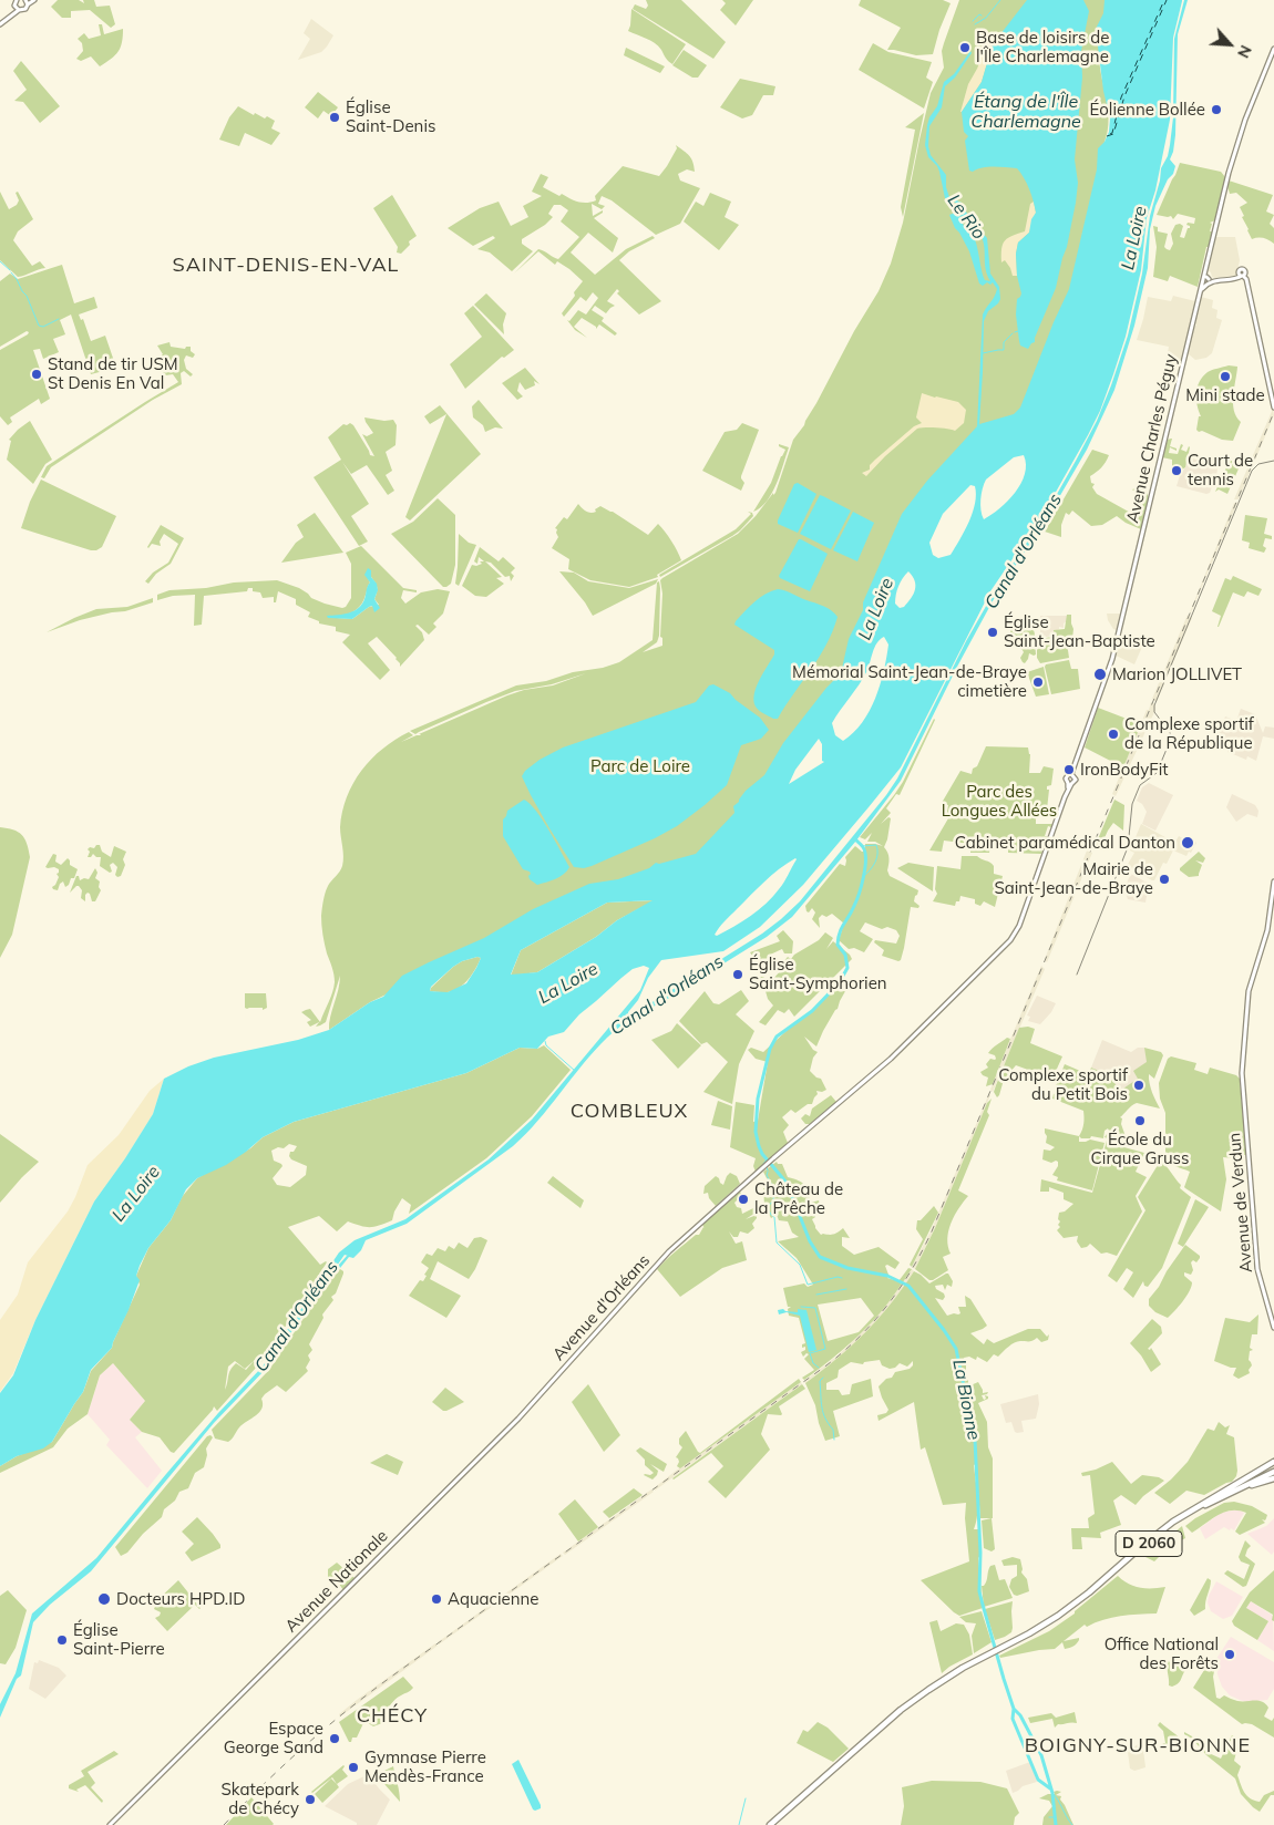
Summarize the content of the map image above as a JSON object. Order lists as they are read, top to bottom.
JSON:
{
  "streets": {
    "highway": ["D 2060"],
    "main road": [
      "Avenue Charles Péguy",
      "Avenue de Verdun",
      "Avenue d'Orléans",
      "Avenue Nationale"
    ]
  },
  "crossings": [
    ["Avenue d'Orléans", "Avenue Nationale"]
  ],
  "districts": [
    "SAINT-DENIS-EN-VAL",
    "COMBLEUX",
    "CHÉCY",
    "BOIGNY-SUR-BIONNE"
  ],
  "water": [
    "Étang de l'Île Charlemagne",
    "Le Rio",
    "La Loire",
    "Canal d'Orléans",
    "La Bionne"
  ],
  "parks": ["Parc de Loire", "Parc des Longues Allées"],
  "places": [
    "Base de loisirs de l'Île Charlemagne",
    "Éolienne Bollée",
    "Église Saint-Denis",
    "Stand de tir USM St Denis En Val",
    "Mini stade",
    "Court de tennis",
    "Église Saint-Jean-Baptiste",
    "Marion JOLLIVET",
    "Mémorial Saint-Jean-de-Braye cimetière",
    "Complexe sportif de la République",
    "IronBodyFit",
    "Cabinet paramédical Danton",
    "Mairie de Saint-Jean-de-Braye",
    "Église Saint-Symphorien",
    "Complexe sportif du Petit Bois",
    "École du Cirque Gruss",
    "Château de la Prêche",
    "Docteurs HPD.ID",
    "Aquacienne",
    "Église Saint-Pierre",
    "Office National des Forêts",
    "Espace George Sand",
    "Gymnase Pierre Mendès-France",
    "Skatepark de Chécy"
  ],
  "north": "bottom right"
}
